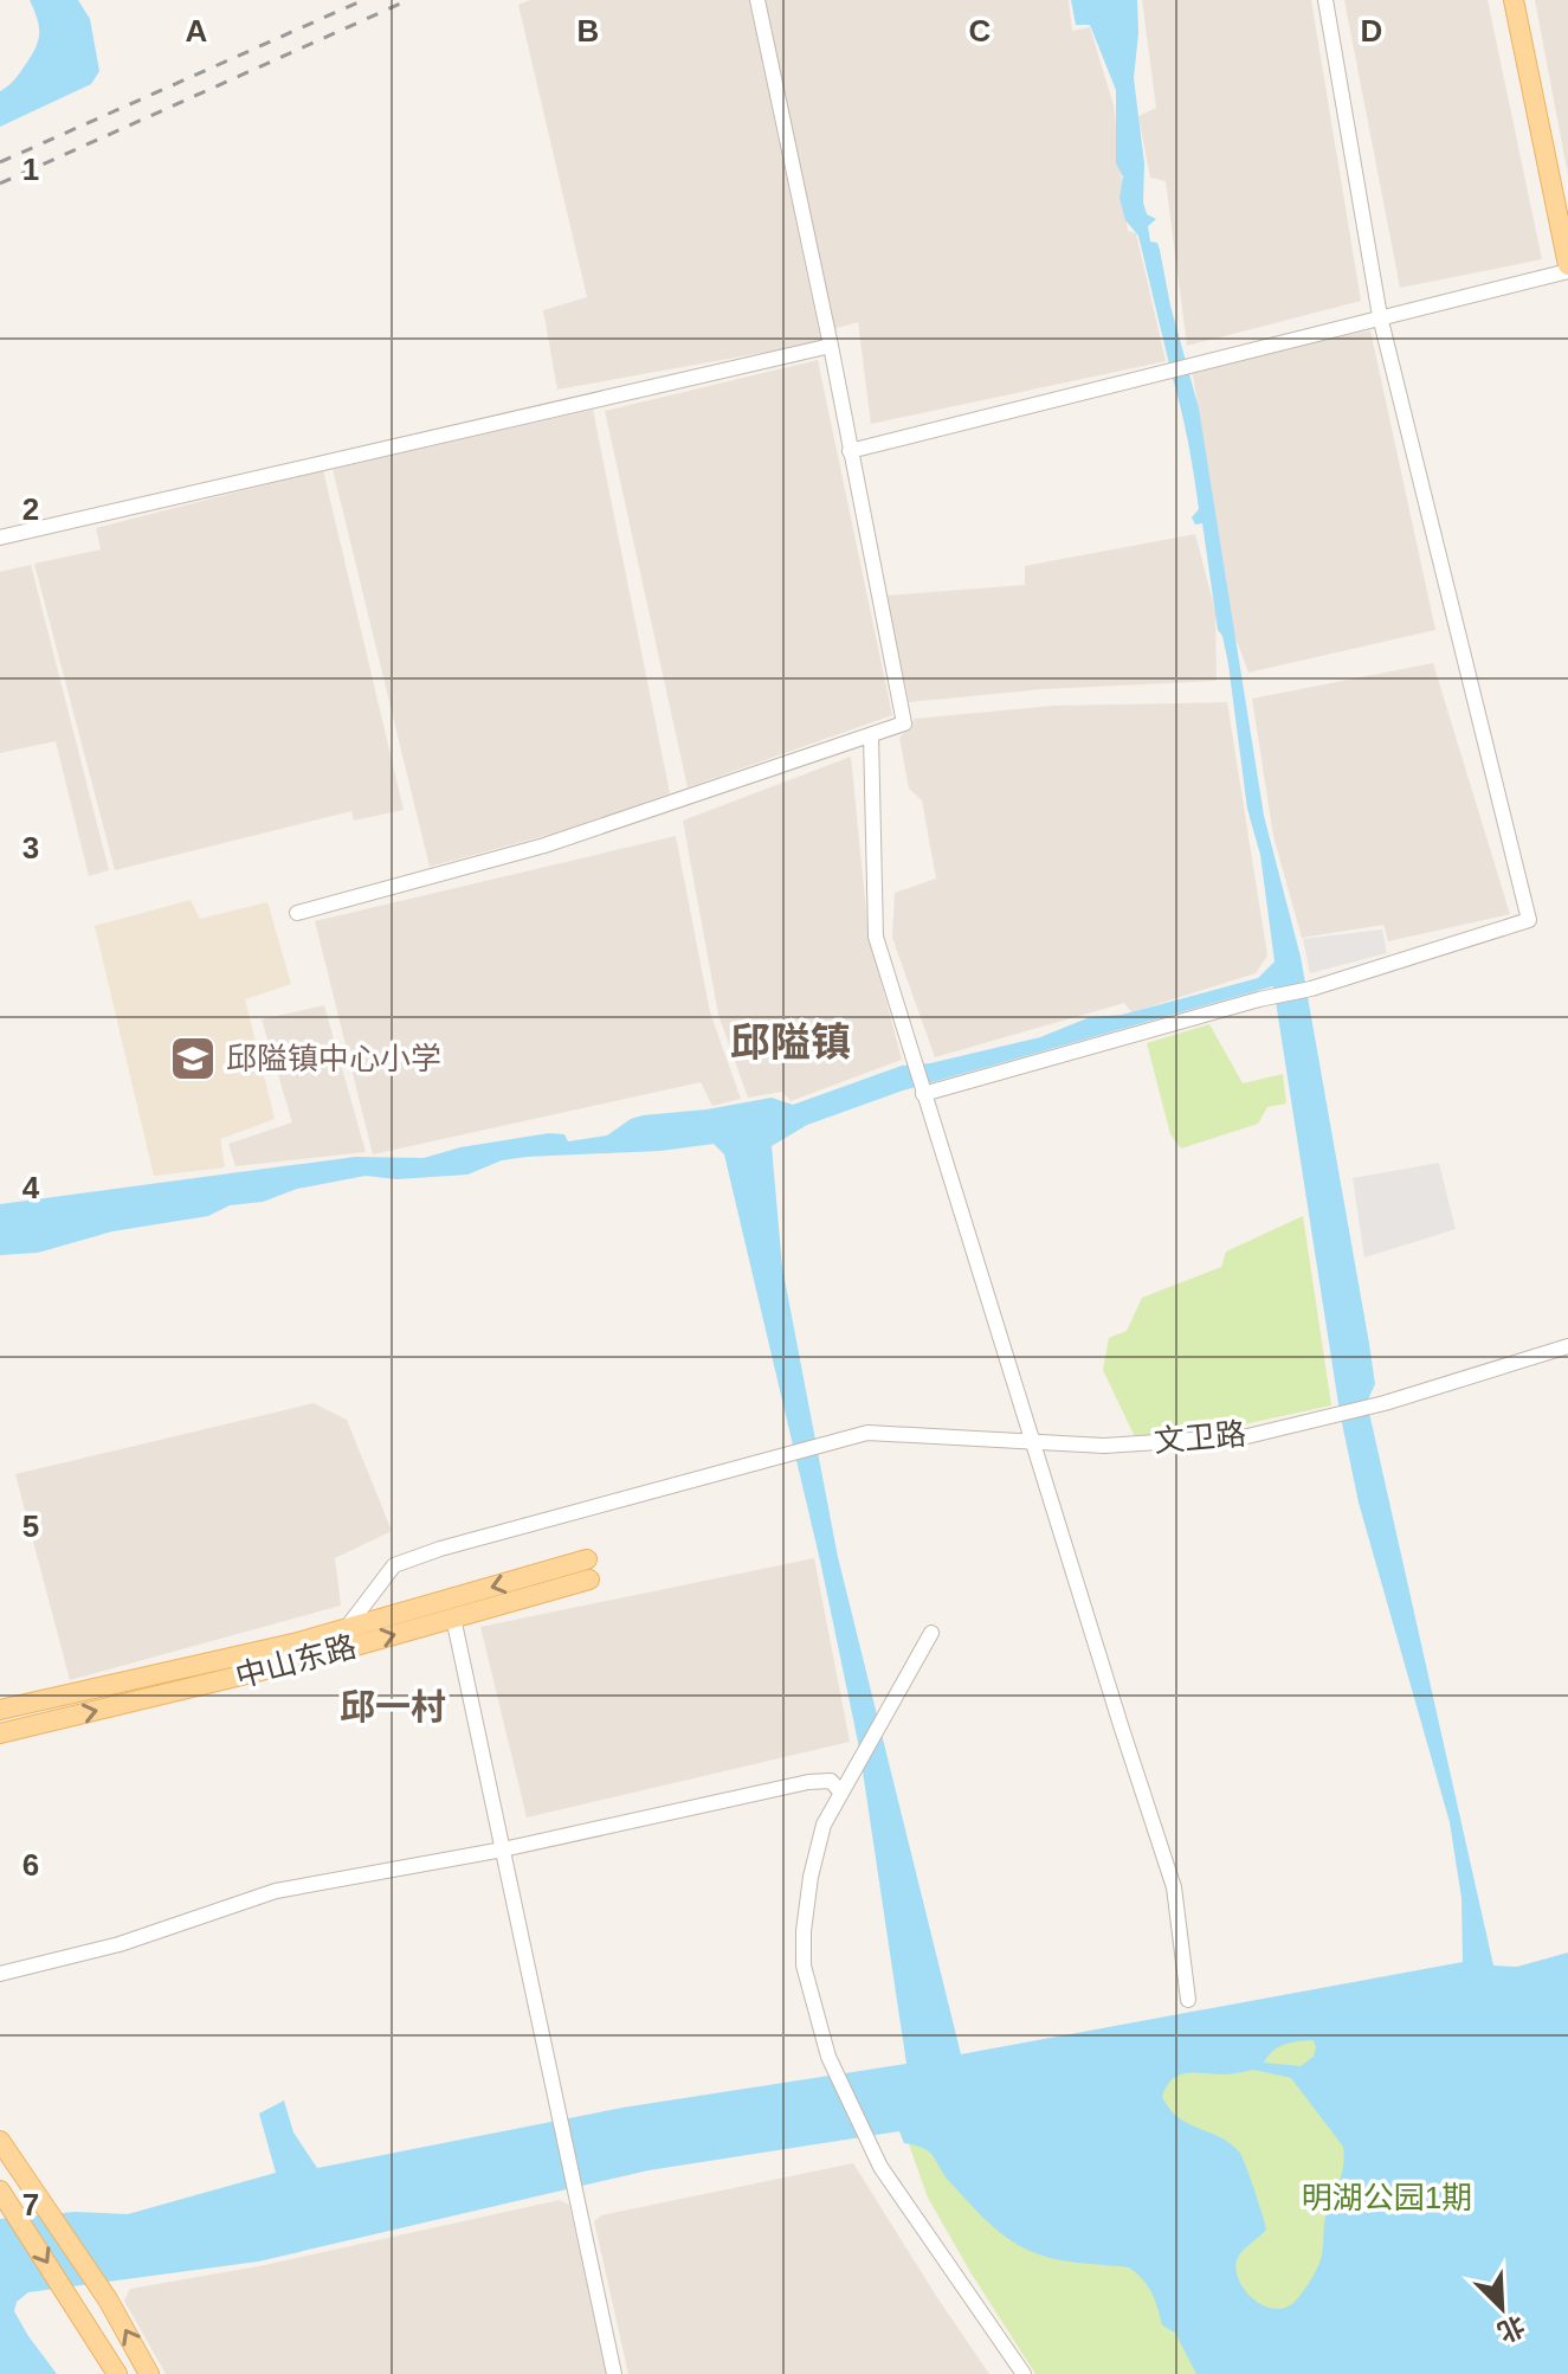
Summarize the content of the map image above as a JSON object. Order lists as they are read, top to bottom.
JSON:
{
  "streets": {
    "main road": ["中山东路"],
    "street": ["文卫路"]
  },
  "crossings": [
    ["文卫路", "中山东路"]
  ],
  "districts": ["邱隘镇", "邱一村"],
  "parks": ["明湖公园1期"],
  "places": {
    "school or university": ["邱隘镇中心小学"]
  },
  "north": "bottom right",
  "grid": {
    "columns": [
      "A",
      "B",
      "C",
      "D"
    ],
    "rows": [
      "1",
      "2",
      "3",
      "4",
      "5",
      "6",
      "7"
    ]
  }
}
